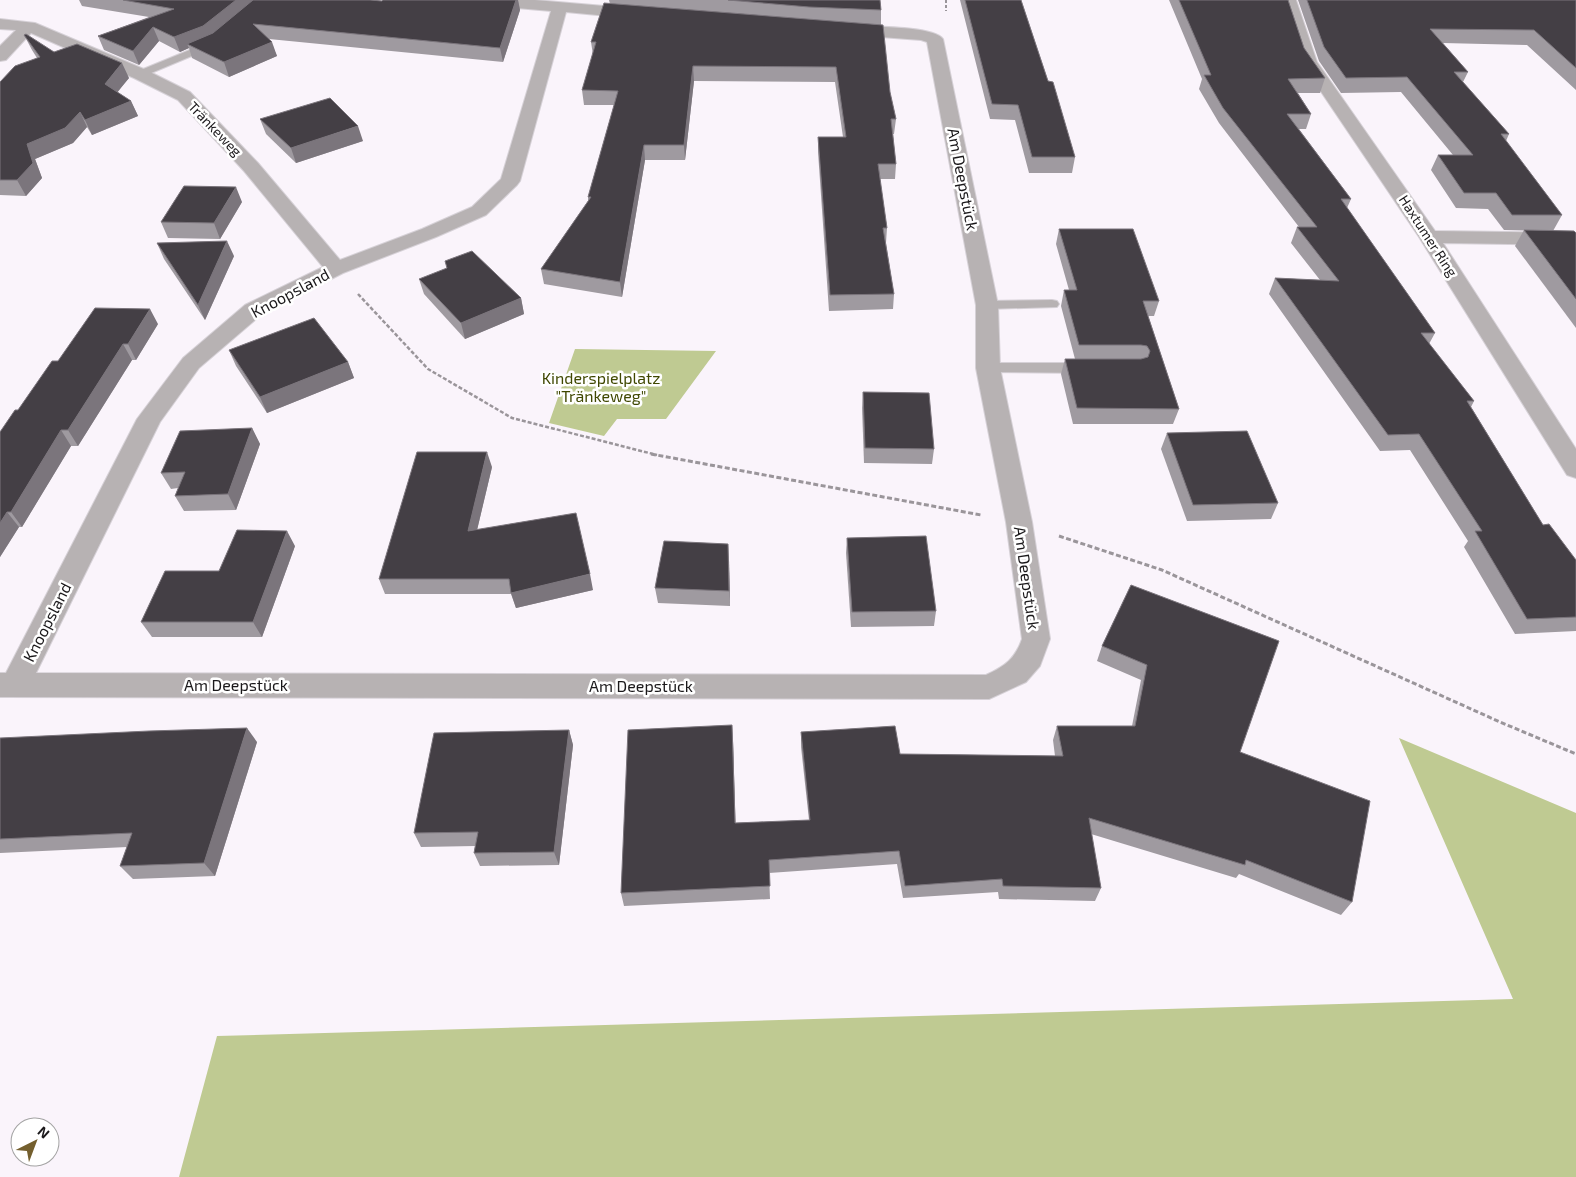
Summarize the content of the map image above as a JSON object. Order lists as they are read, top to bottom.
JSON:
{
  "streets": {
    "street": [
      "Tränkeweg",
      "Am Deepstück",
      "Haxtumer Ring",
      "Knoopsland"
    ]
  },
  "crossings": [
    ["Tränkeweg", "Knoopsland"],
    ["Am Deepstück", "Knoopsland"]
  ],
  "parks": ["Kinderspielplatz \"Tränkeweg\""],
  "north": "top right"
}
